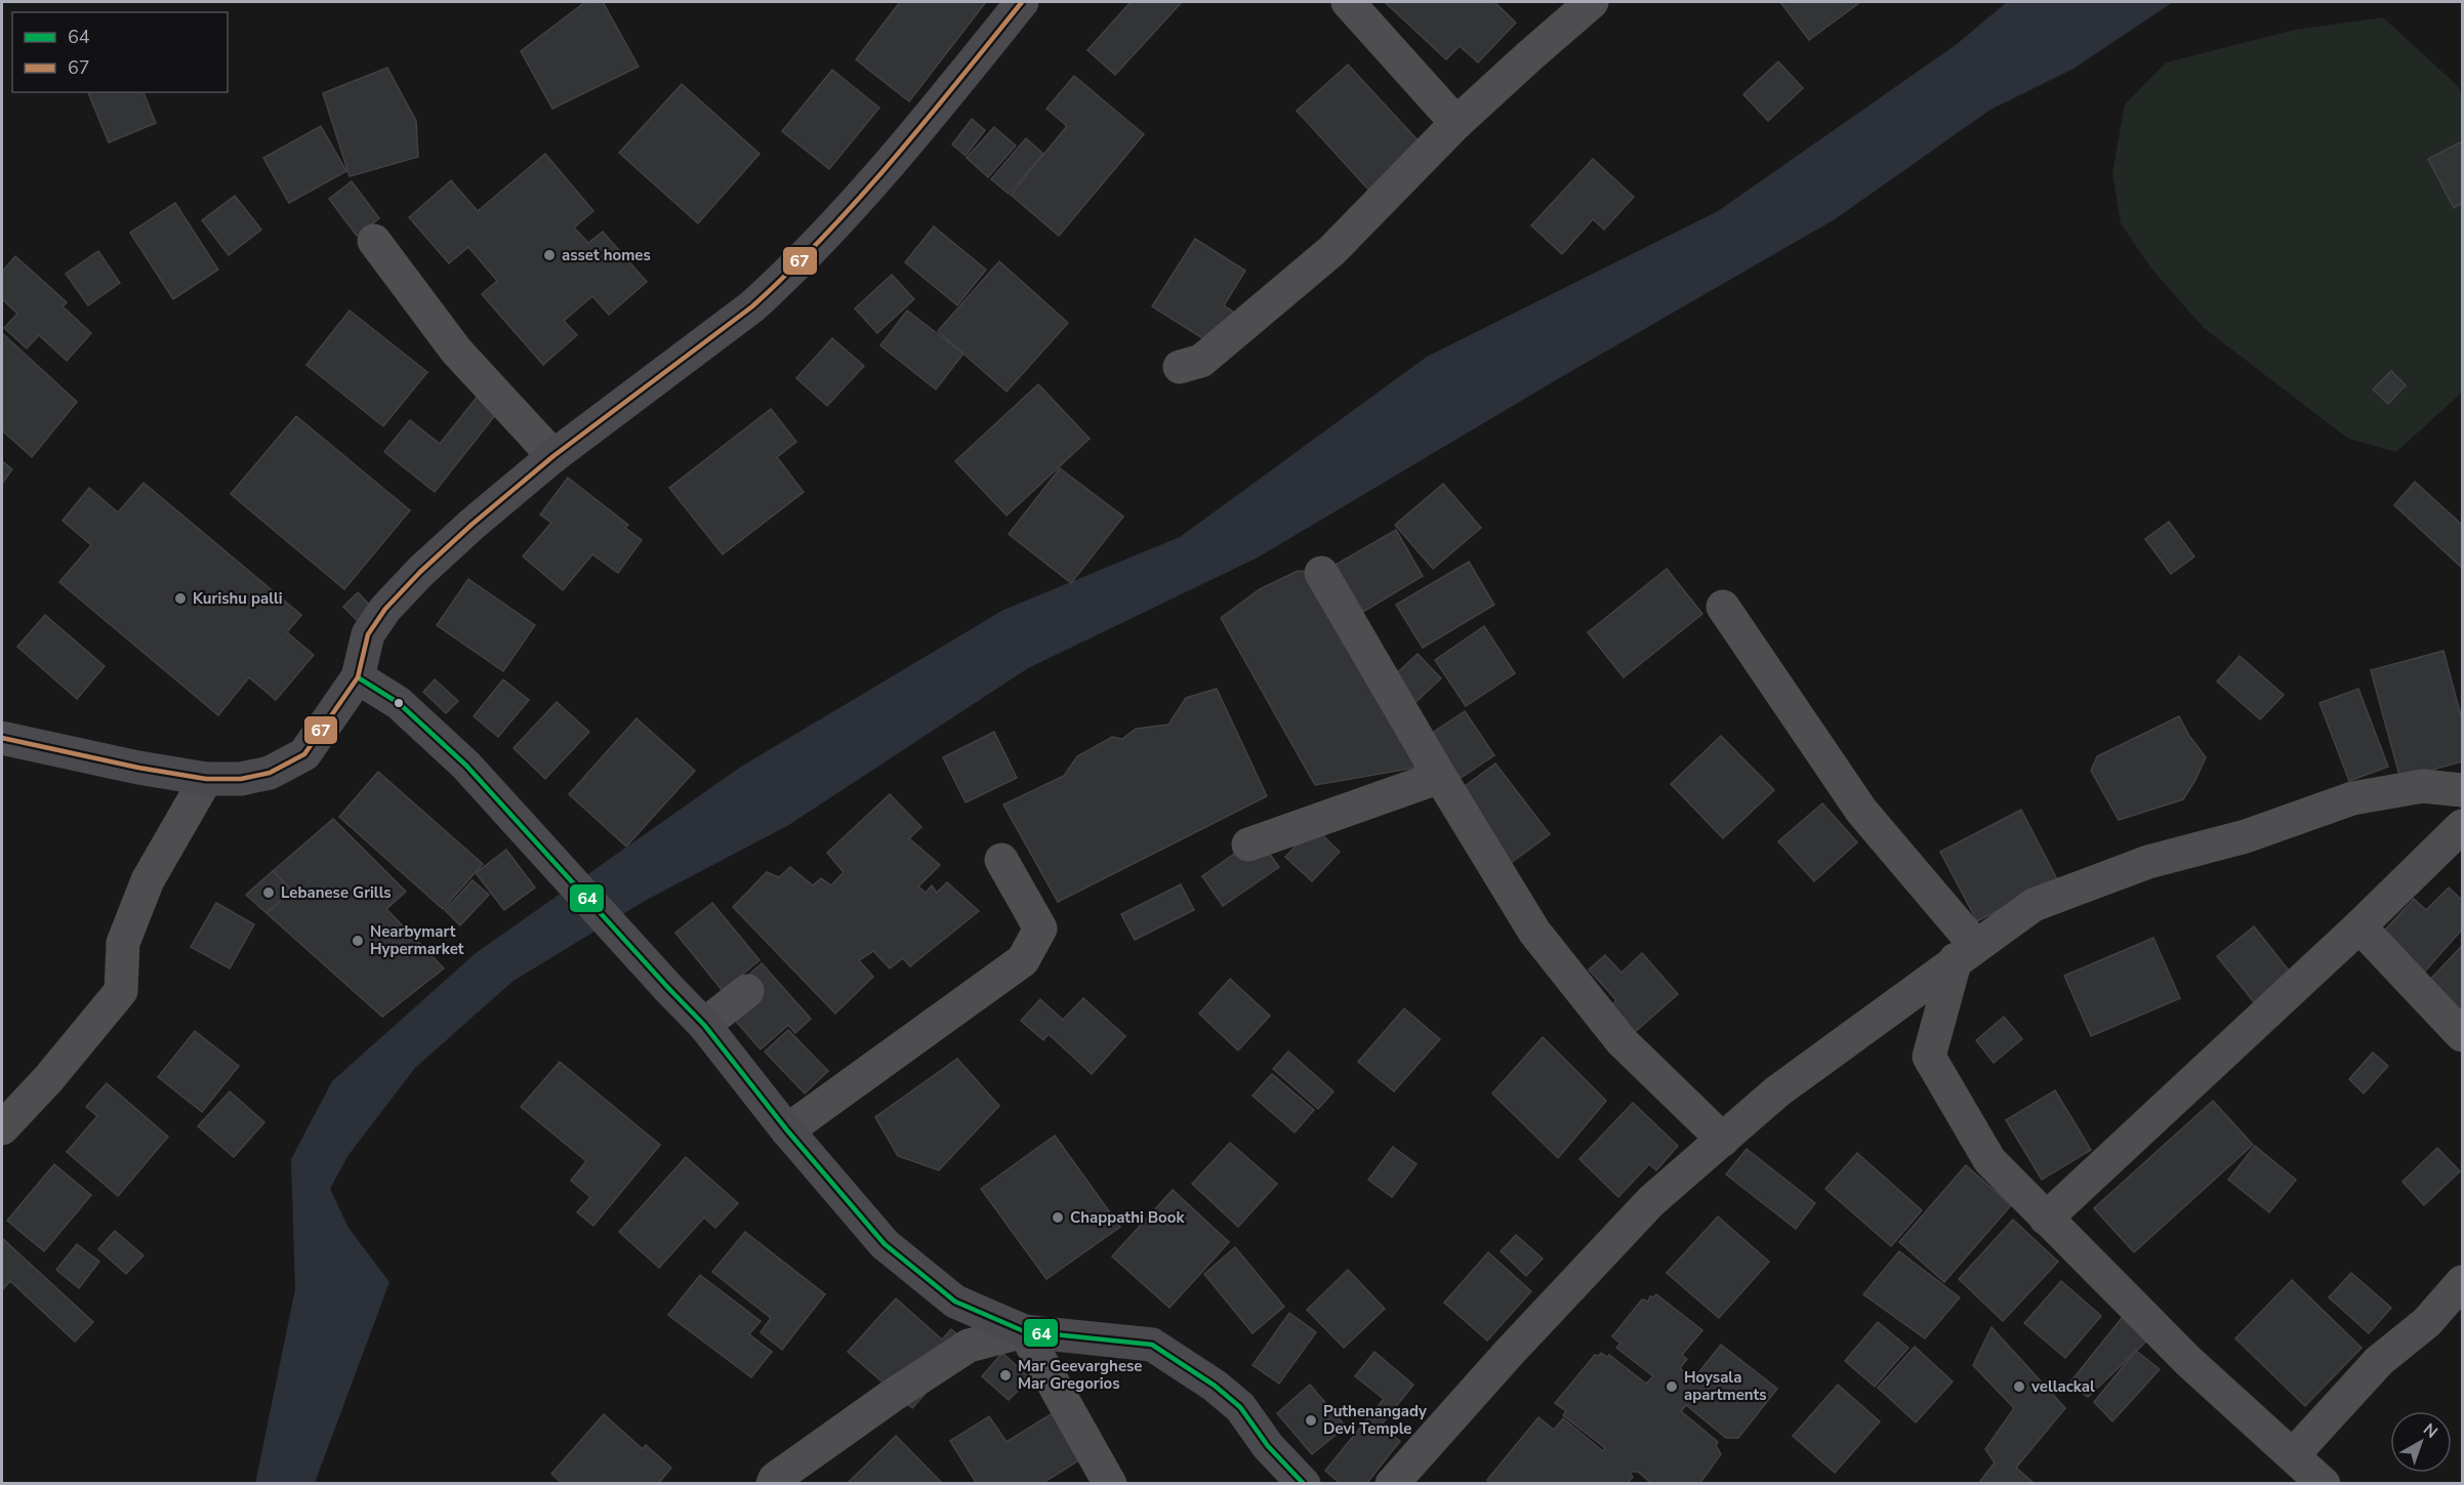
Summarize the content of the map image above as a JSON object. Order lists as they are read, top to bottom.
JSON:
{
  "places": [
    "asset homes",
    "Kurishu palli",
    "Lebanese Grills",
    "Nearbymart Hypermarket",
    "Chappathi Book",
    "Mar Geevarghese Mar Gregorios",
    "Hoysala apartments",
    "vellackal",
    "Puthenangady Devi Temple"
  ],
  "lines": ["transit line 67", "transit line 64"],
  "legend": ["64", "67"],
  "north": "top right"
}
